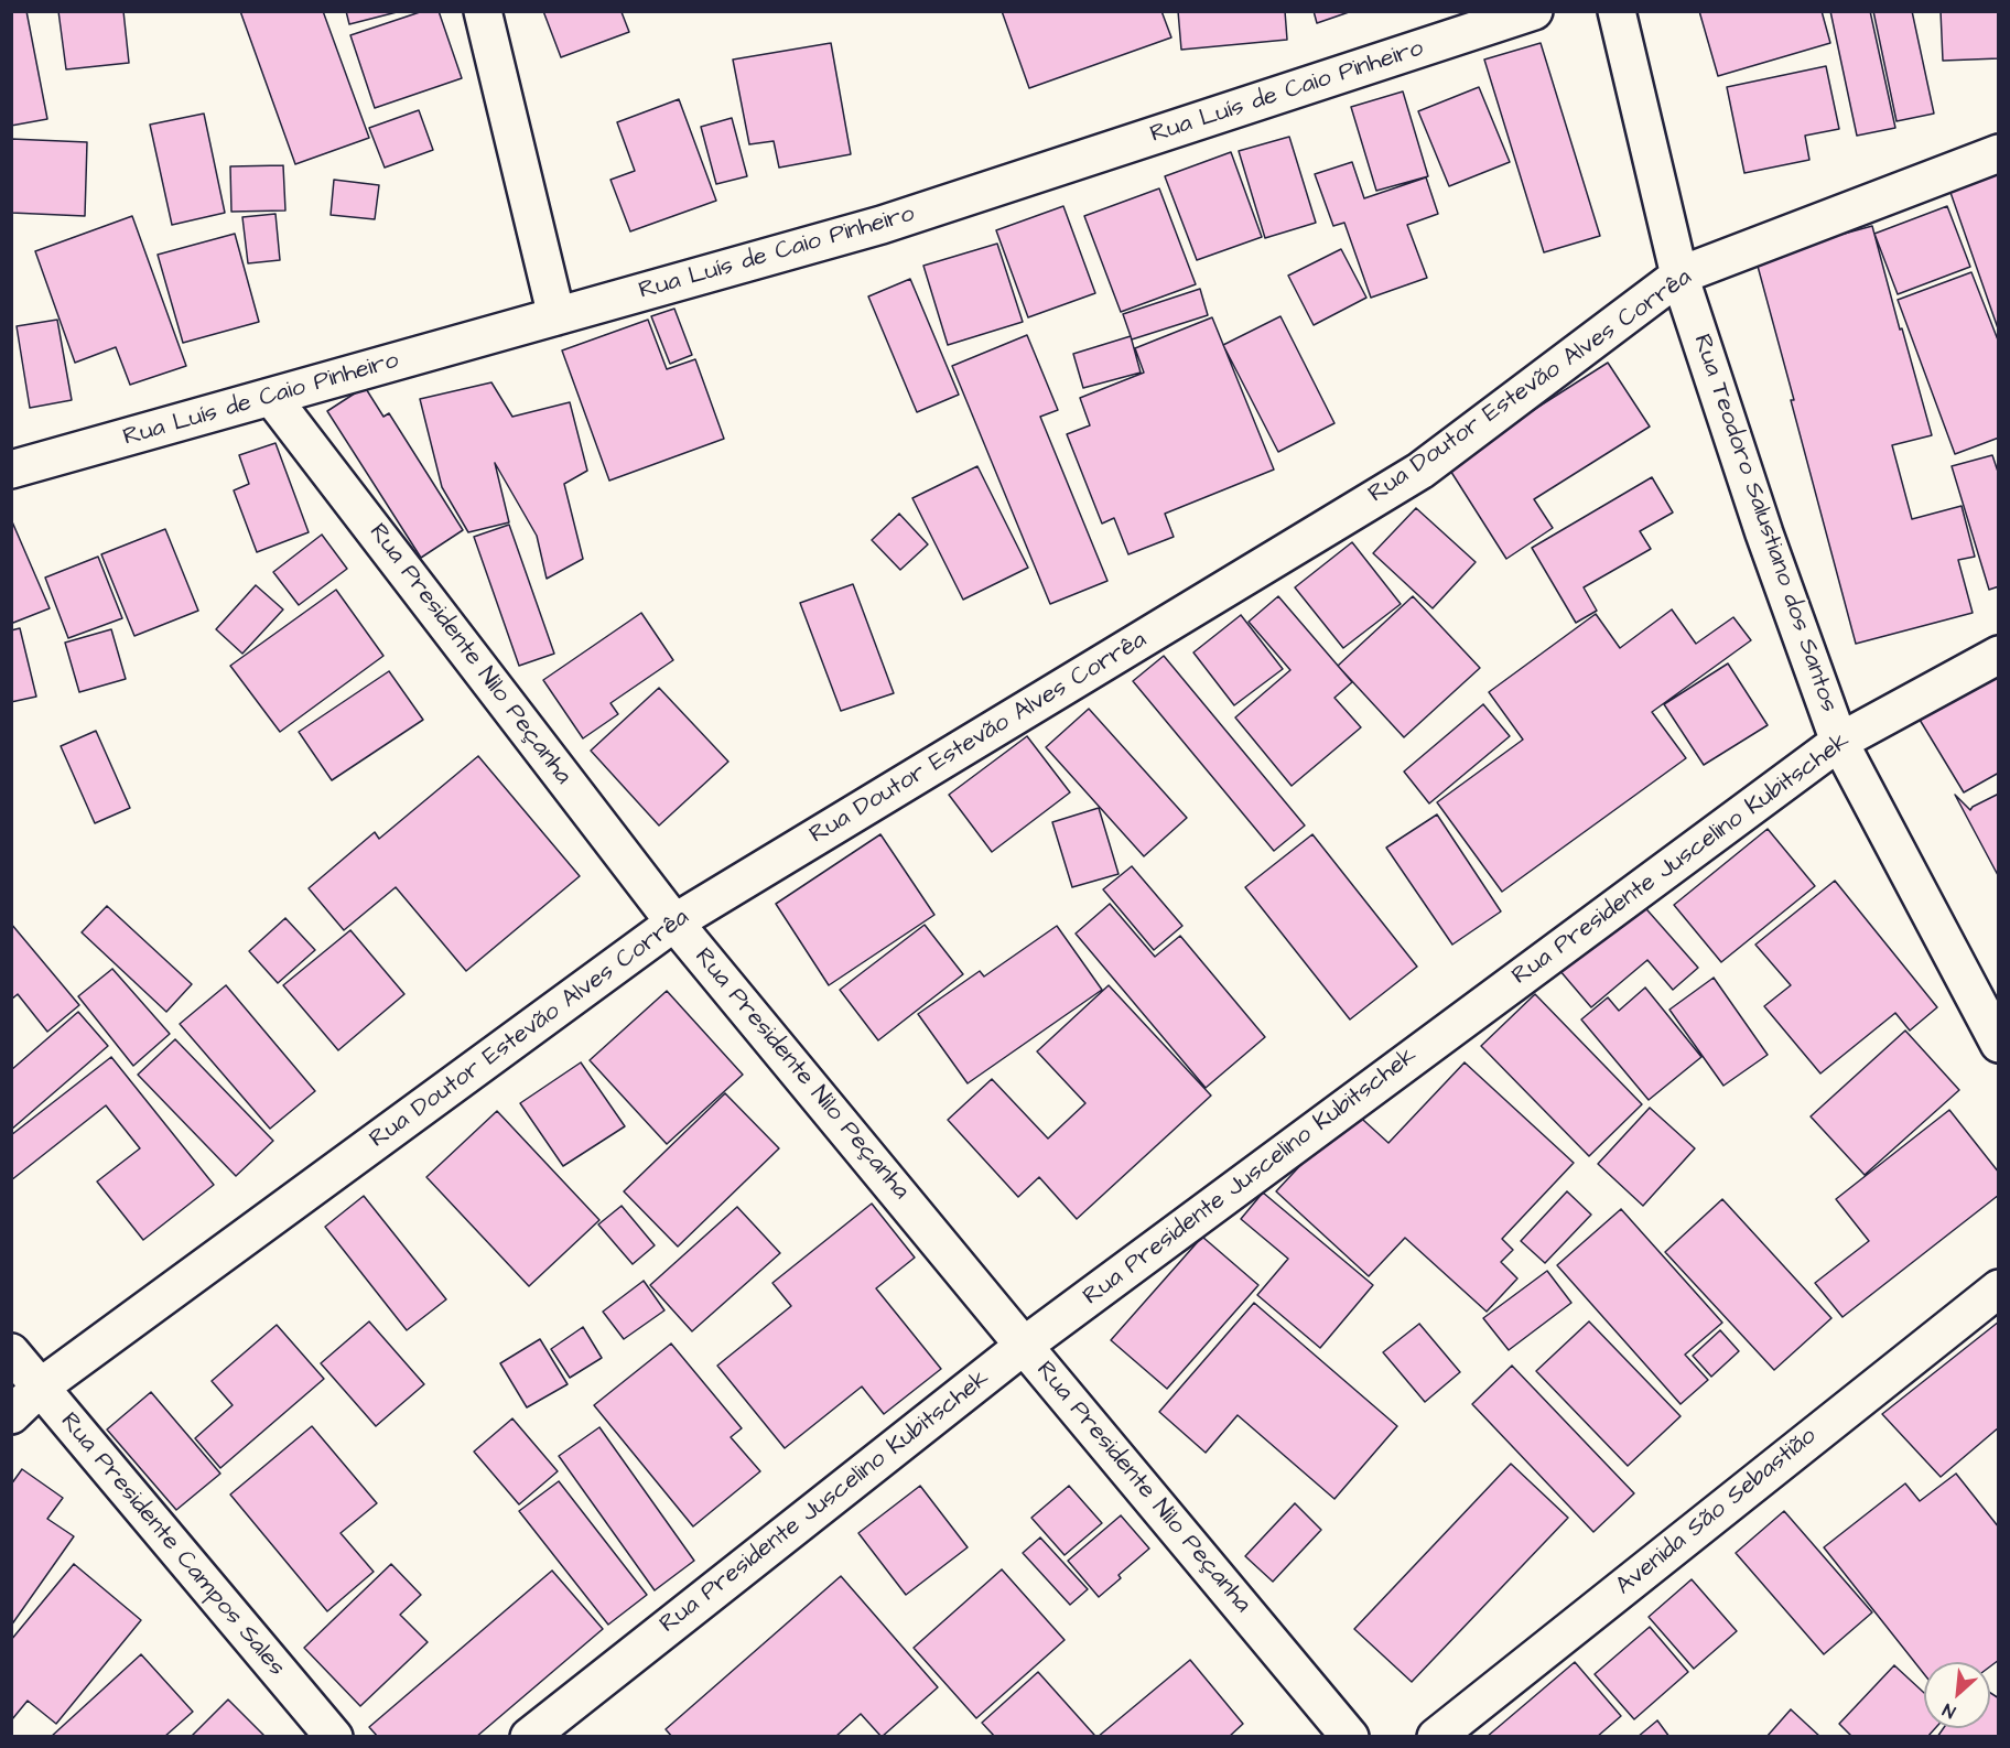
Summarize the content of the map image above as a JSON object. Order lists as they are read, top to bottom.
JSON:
{
  "streets": {
    "street": [
      "Rua Luís de Caio Pinheiro",
      "Rua Doutor Estevão Alves Corrêa",
      "Rua Teodoro Salustiano dos Santos",
      "Rua Presidente Nilo Peçanha",
      "Rua Presidente Juscelino Kubitschek",
      "Avenida São Sebastião",
      "Rua Presidente Campos Sales"
    ]
  },
  "crossings": [
    ["Rua Luís de Caio Pinheiro", "Rua Presidente Nilo Peçanha"],
    ["Rua Doutor Estevão Alves Corrêa", "Rua Teodoro Salustiano dos Santos"],
    ["Rua Doutor Estevão Alves Corrêa", "Rua Presidente Nilo Peçanha"],
    ["Rua Doutor Estevão Alves Corrêa", "Rua Presidente Campos Sales"],
    ["Rua Teodoro Salustiano dos Santos", "Rua Presidente Juscelino Kubitschek"],
    ["Rua Presidente Nilo Peçanha", "Rua Presidente Juscelino Kubitschek"]
  ],
  "north": "bottom left"
}
